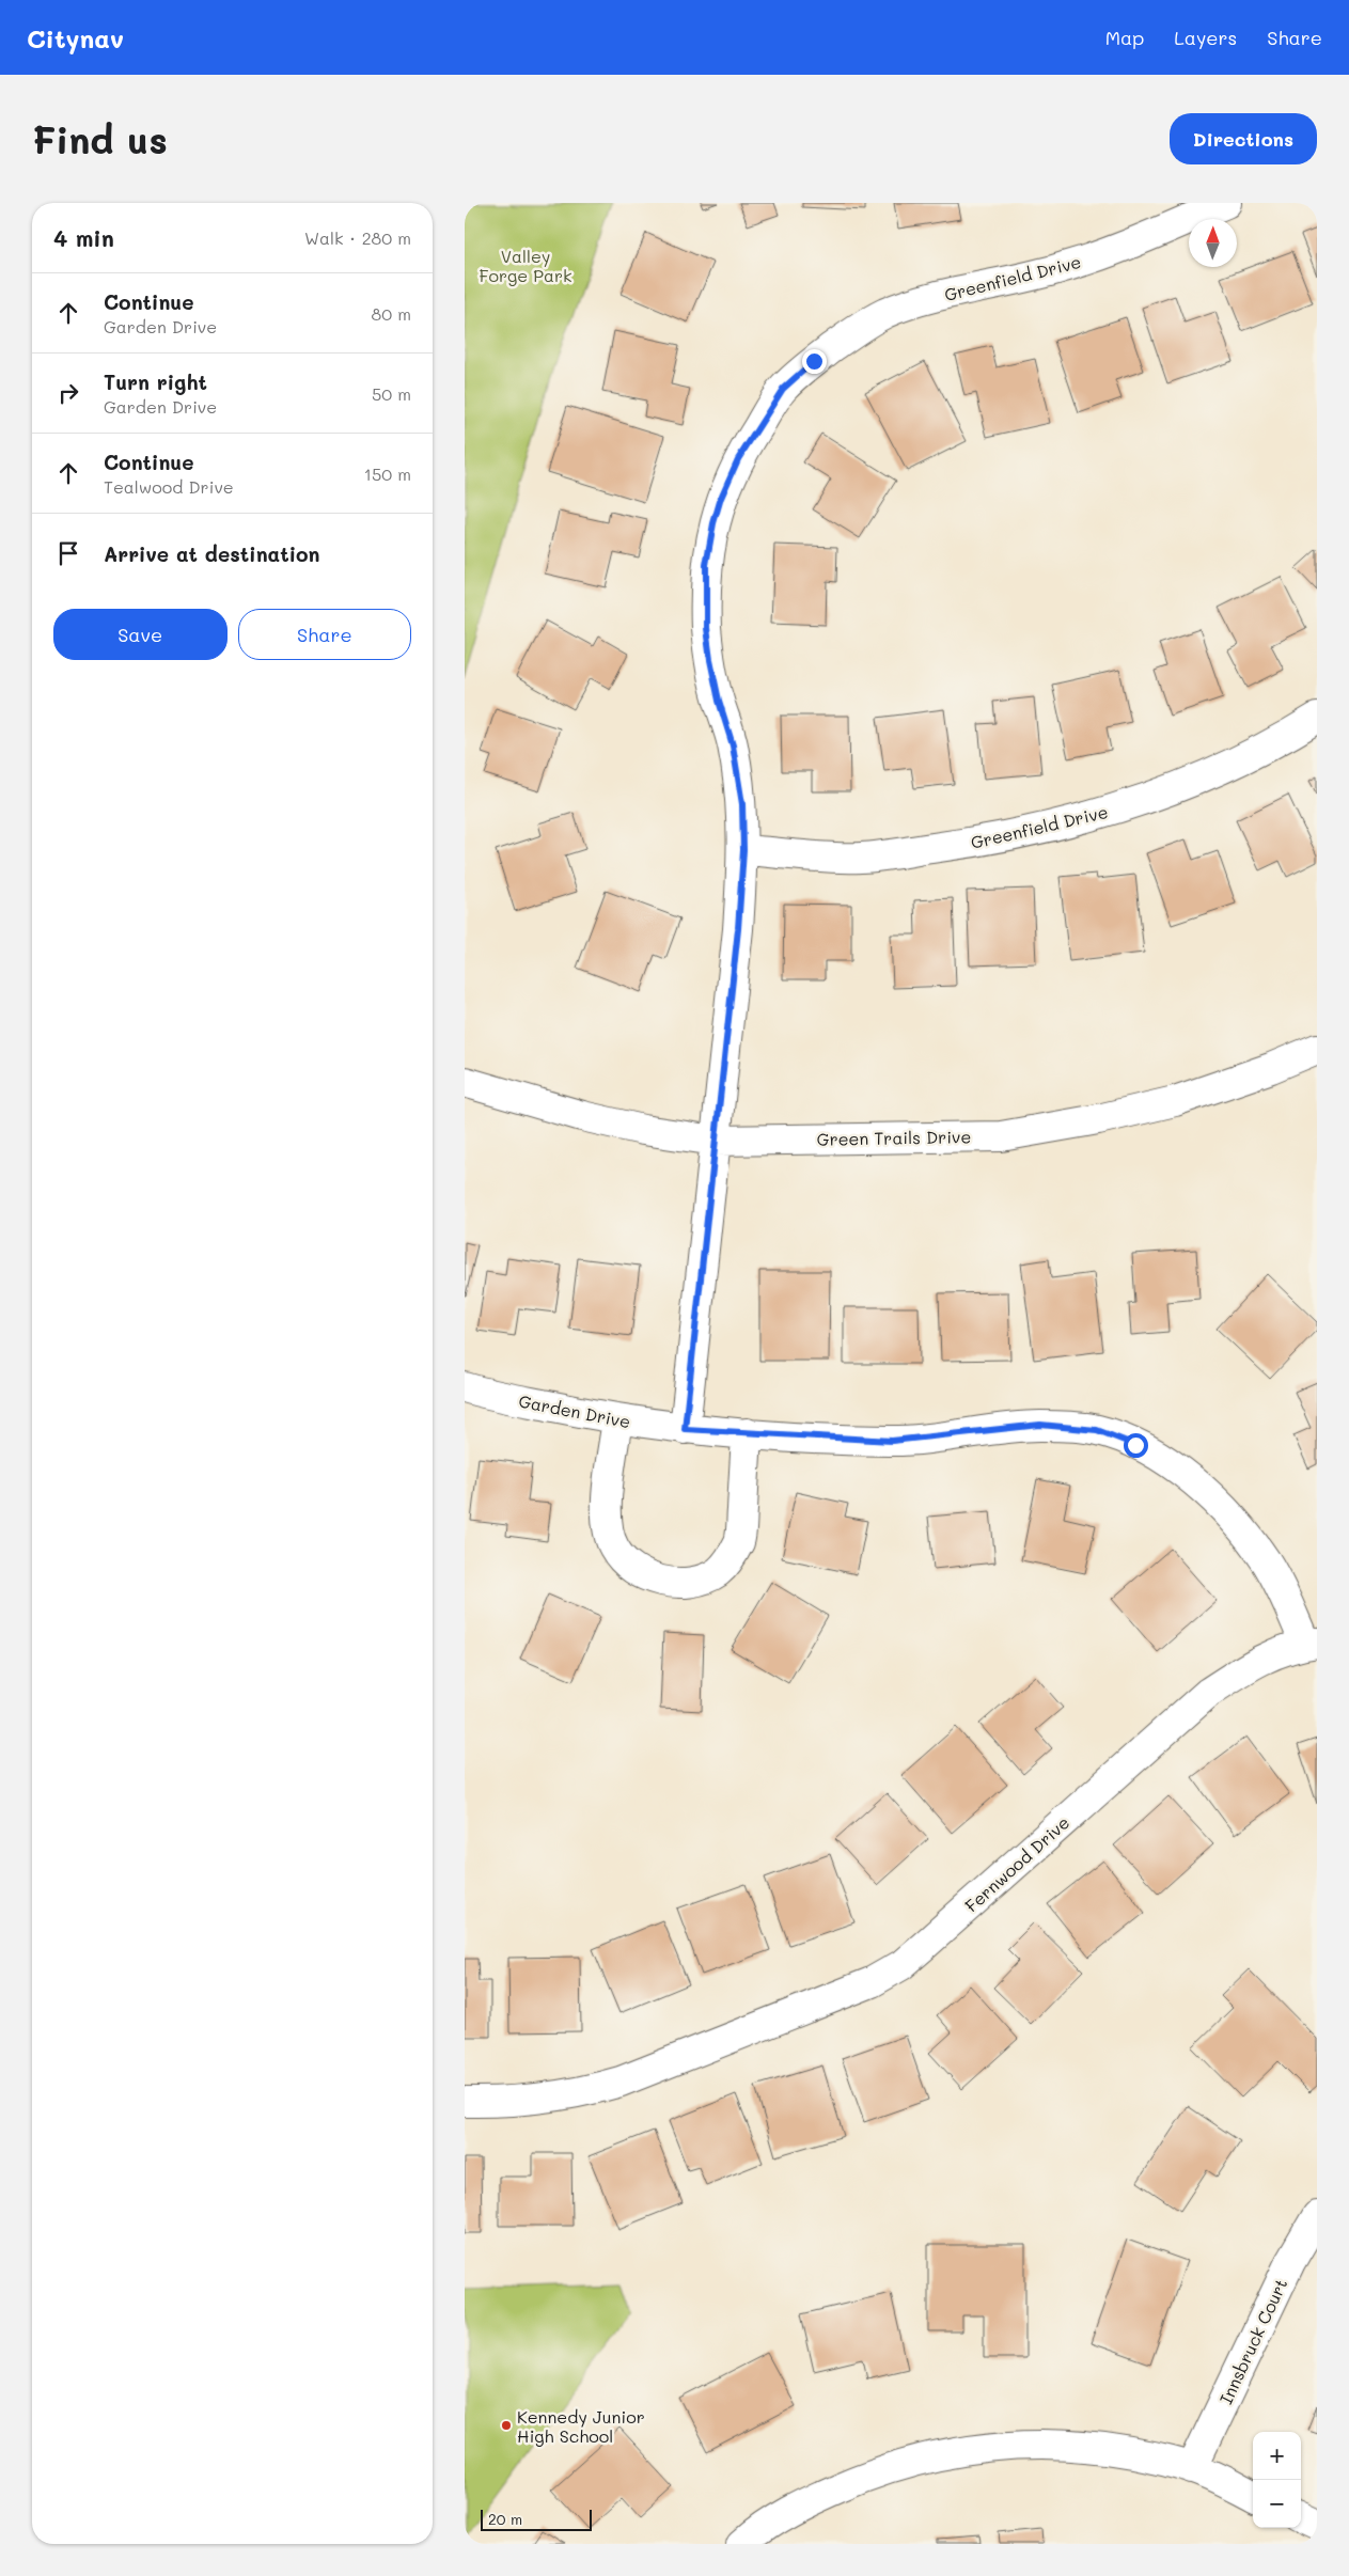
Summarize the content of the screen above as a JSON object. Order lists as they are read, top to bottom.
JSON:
{
  "streets": {
    "street": [
      "Greenfield Drive",
      "Green Trails Drive",
      "Garden Drive",
      "Fernwood Drive",
      "Innsbruck Court"
    ]
  },
  "crossings": [
    ["Greenfield Drive", "Green Trails Drive"],
    ["Garden Drive", "Fernwood Drive"]
  ],
  "parks": ["Valley Forge Park"],
  "places": ["Kennedy Junior High School"],
  "scale_bar": "20 m",
  "north": "top",
  "page": {
    "header": "Citynav",
    "nav": ["Map", "Layers", "Share"],
    "buttons": [
      "Directions",
      ["Save", "Share"]
    ],
    "title": "Find us",
    "heading": ["4 min", "Walk · 280 m"],
    "list": [
      ["Continue", "Garden Drive", "80 m"],
      ["Turn right", "Garden Drive", "50 m"],
      ["Continue", "Tealwood Drive", "150 m"],
      "Arrive at destination"
    ],
    "map_buttons": ["+", "−"],
    "scale": "20 m"
  }
}
